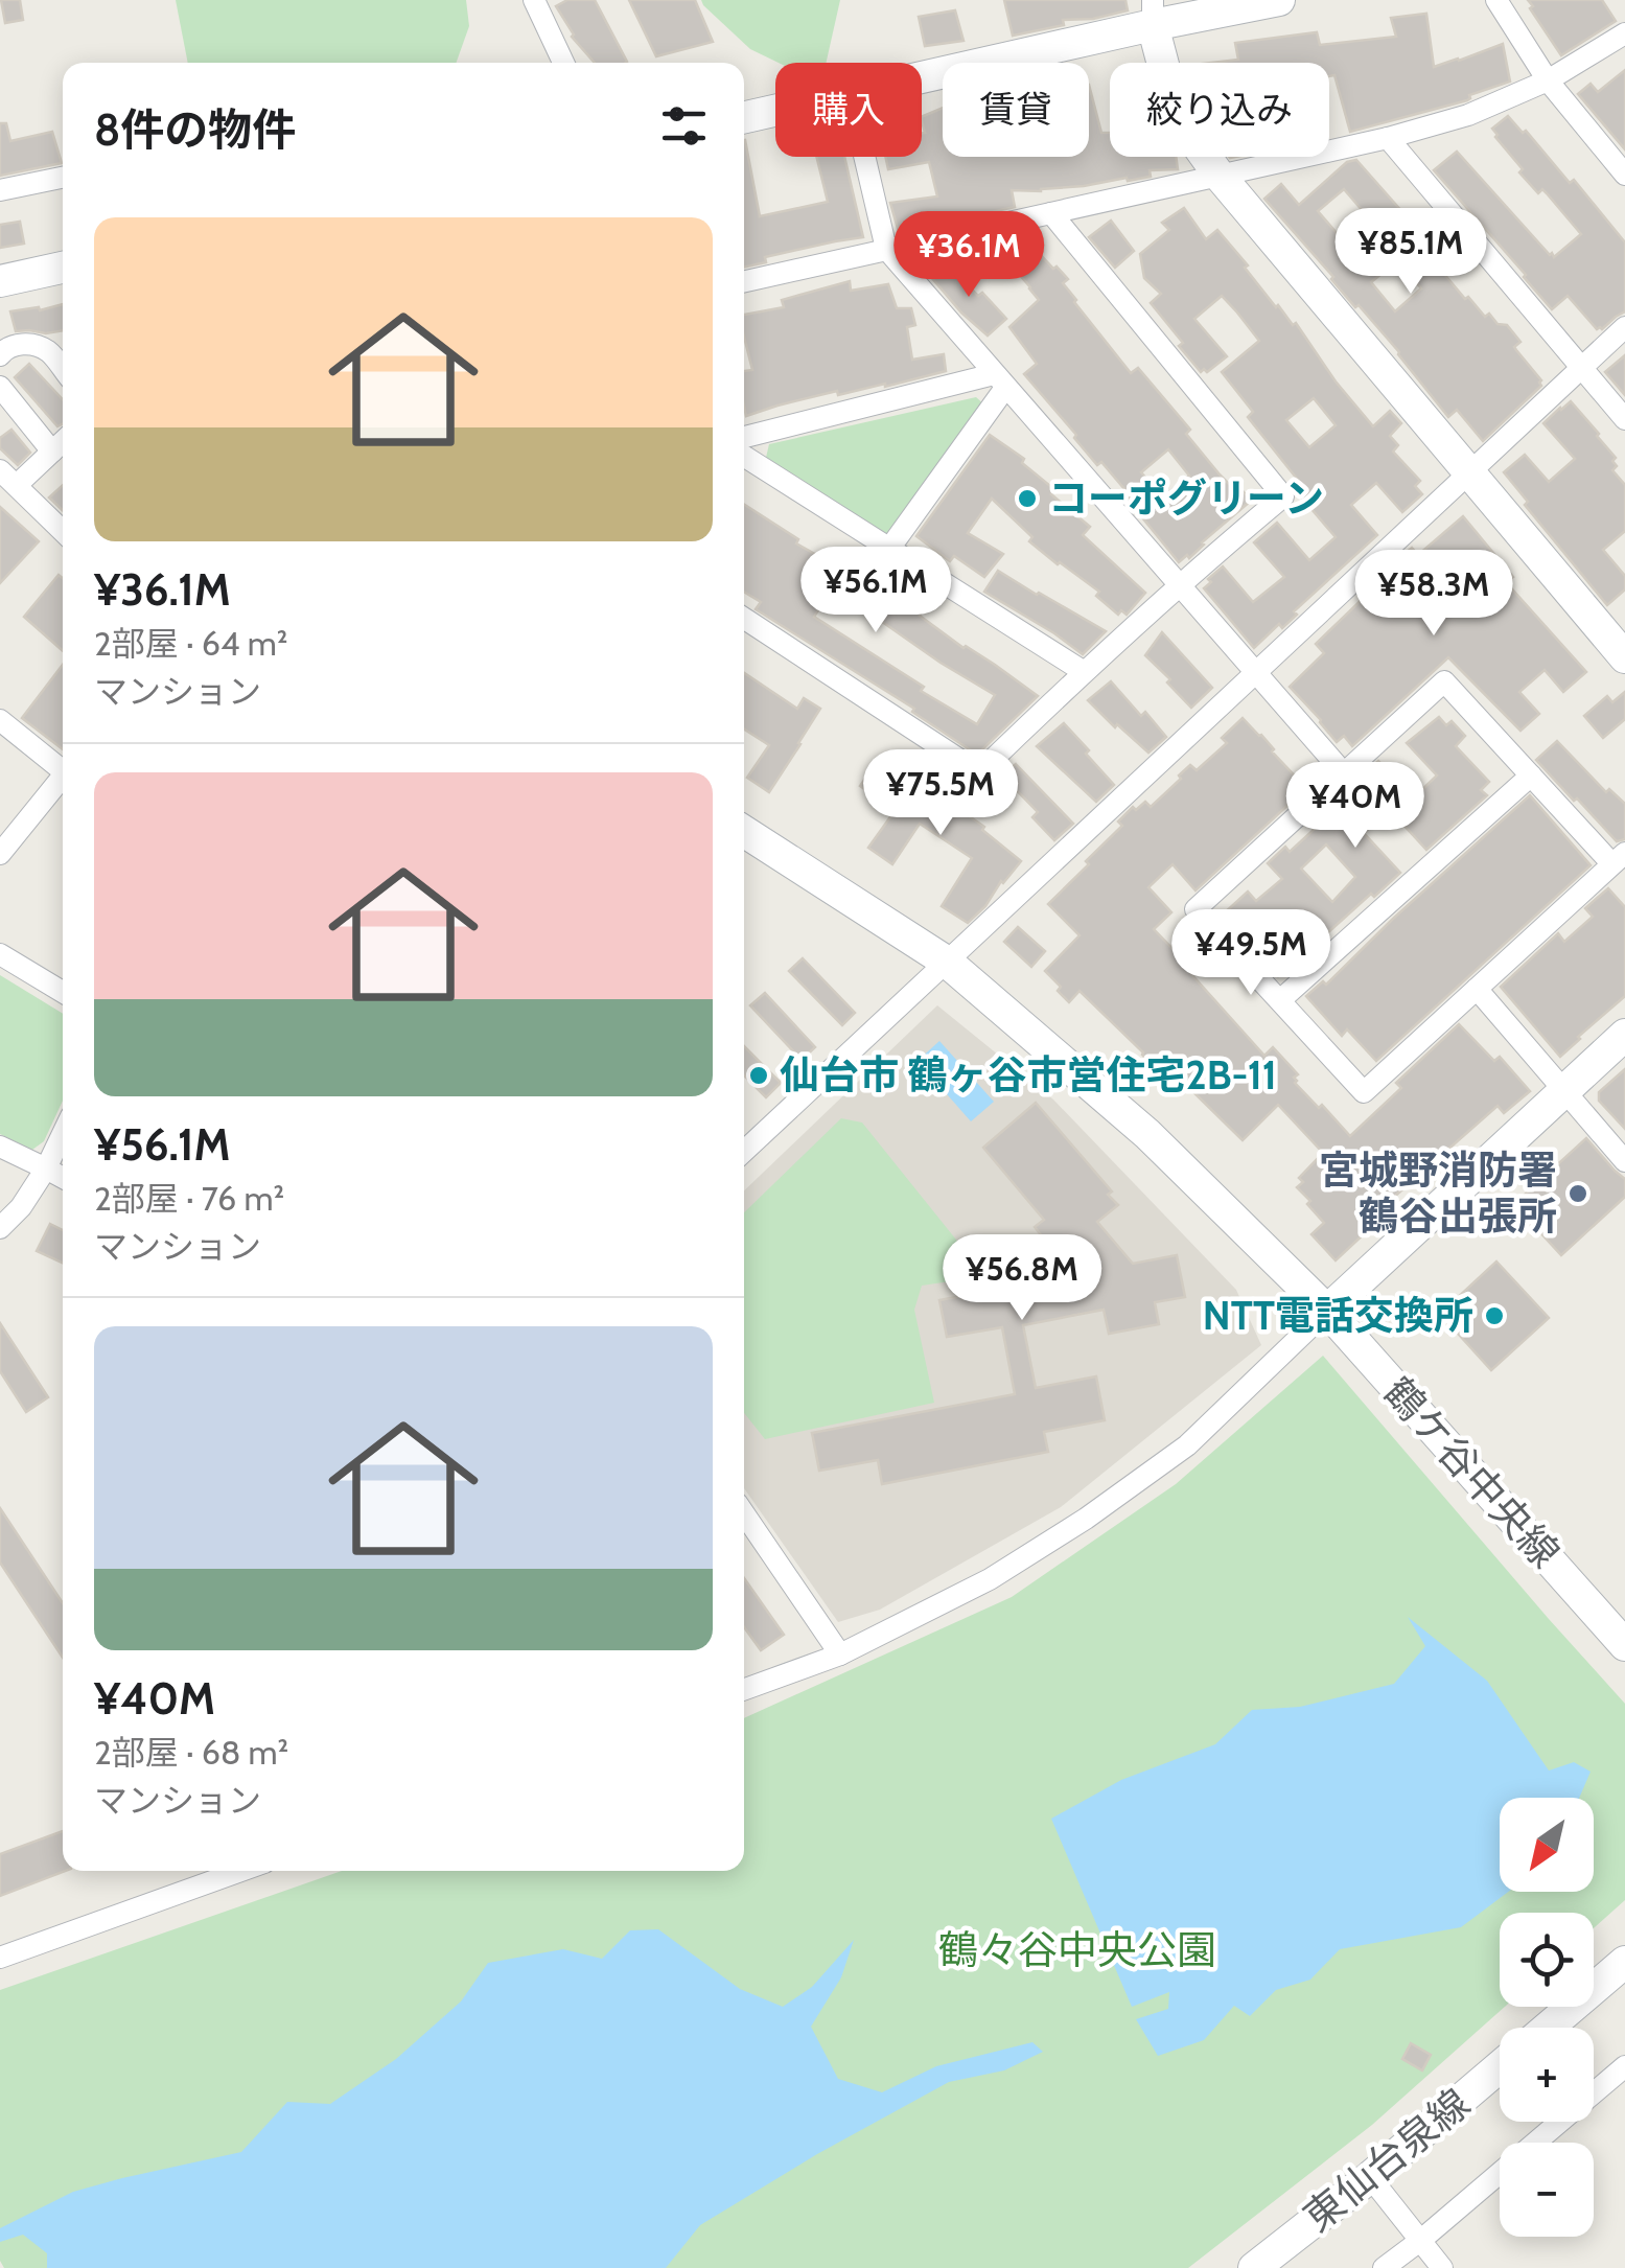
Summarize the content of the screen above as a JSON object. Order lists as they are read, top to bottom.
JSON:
{
  "streets": {
    "street": ["鶴ケ谷中央線", "東仙台泉線"]
  },
  "parks": ["鶴々谷中央公園"],
  "places": [
    "コーポグリーン",
    "仙台市 鶴ヶ谷市営住宅2B-11",
    "宮城野消防署 鶴谷出張所",
    "NTT電話交換所"
  ],
  "north": "bottom left",
  "page": {
    "chip": ["購入", "賃貸", "絞り込み"],
    "heading": "8件の物件",
    "list": [
      {
        "name": "¥36.1M",
        "note": "2部屋 · 64 m² · マンション"
      },
      {
        "name": "¥56.1M",
        "note": "2部屋 · 76 m² · マンション"
      },
      {
        "name": "¥40M",
        "note": "2部屋 · 68 m² · マンション"
      }
    ],
    "price": [
      "¥85.1M",
      "¥36.1M",
      "¥56.1M",
      "¥58.3M",
      "¥75.5M",
      "¥40M",
      "¥49.5M",
      "¥56.8M"
    ],
    "map_buttons": ["+", "−"]
  }
}
